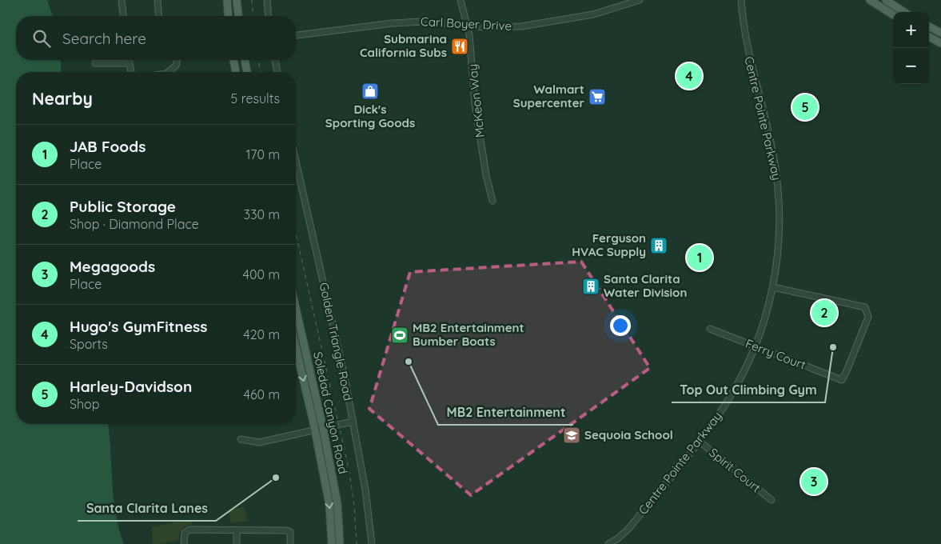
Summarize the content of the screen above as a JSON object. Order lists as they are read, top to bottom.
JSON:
{
  "streets": {
    "main road": ["Soledad Canyon Road"],
    "street": [
      "Carl Boyer Drive",
      "McKeon Way",
      "Centre Pointe Parkway",
      "Golden Triangle Road",
      "Ferry Court",
      "Spirit Court"
    ]
  },
  "crossings": [
    ["Carl Boyer Drive", "McKeon Way"],
    ["Centre Pointe Parkway", "Ferry Court"],
    ["Centre Pointe Parkway", "Spirit Court"]
  ],
  "places": {
    "restaurant": ["Submarina California Subs"],
    "shop": ["Dick's Sporting Goods"],
    "supermarket": ["Walmart Supercenter"],
    "building": ["Ferguson HVAC Supply", "Santa Clarita Water Division"],
    "sports": ["MB2 Entertainment Bumber Boats"],
    "other": ["Top Out Climbing Gym", "MB2 Entertainment", "Santa Clarita Lanes"],
    "school or university": ["Sequoia School"]
  },
  "page": {
    "map_buttons": ["+", "−"],
    "search": "Search here",
    "pins": [
      "4",
      "5",
      "1",
      "2",
      "3"
    ],
    "heading": ["Nearby", "5 results"],
    "list": [
      {
        "mark": "1",
        "name": "JAB Foods",
        "note": "Place",
        "value": "170 m"
      },
      {
        "mark": "2",
        "name": "Public Storage",
        "note": "Shop · Diamond Place",
        "value": "330 m"
      },
      {
        "mark": "3",
        "name": "Megagoods",
        "note": "Place",
        "value": "400 m"
      },
      {
        "mark": "4",
        "name": "Hugo's GymFitness",
        "note": "Sports",
        "value": "420 m"
      },
      {
        "mark": "5",
        "name": "Harley-Davidson",
        "note": "Shop",
        "value": "460 m"
      }
    ]
  }
}
